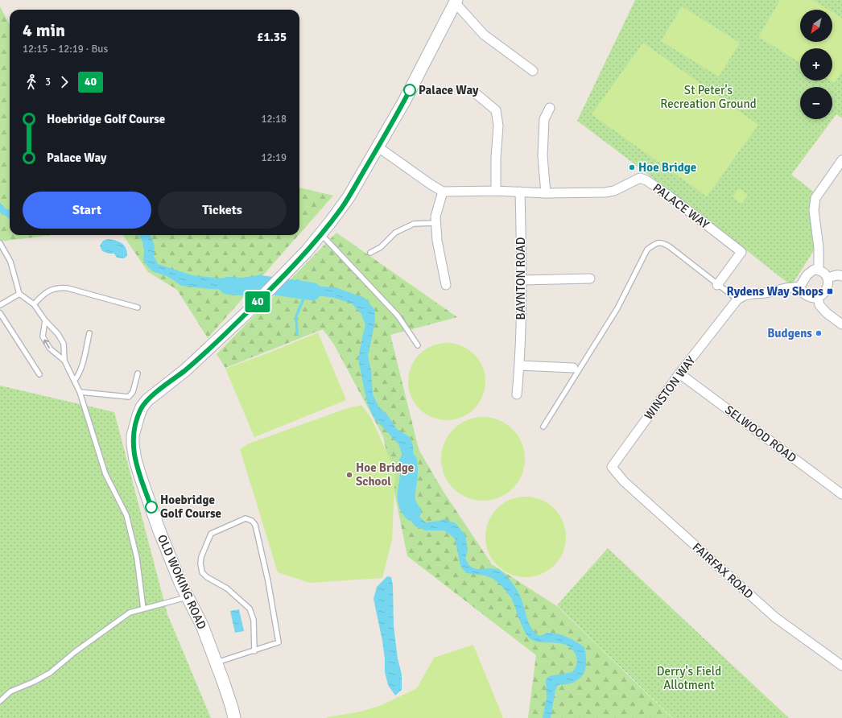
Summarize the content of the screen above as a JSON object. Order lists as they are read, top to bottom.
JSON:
{
  "streets": {
    "main road": ["OLD WOKING ROAD"],
    "street": [
      "PALACE WAY",
      "BAYNTON ROAD",
      "WINSTON WAY",
      "SELWOOD ROAD",
      "FAIRFAX ROAD"
    ]
  },
  "crossings": [
    ["PALACE WAY", "BAYNTON ROAD"],
    ["WINSTON WAY", "SELWOOD ROAD"],
    ["WINSTON WAY", "FAIRFAX ROAD"]
  ],
  "parks": ["St Peter's Recreation Ground", "Derry's Field Allotment"],
  "places": {
    "other": [
      "Palace Way",
      "Hoe Bridge",
      "Budgens",
      "Hoe Bridge School",
      "Hoebridge Golf Course"
    ],
    "transit": ["Rydens Way Shops"]
  },
  "lines": ["bus line 40"],
  "north": "bottom left",
  "page": {
    "on_map": "40",
    "map_buttons": ["+", "−"],
    "heading": ["4 min", "12:15 – 12:19 · Bus", "£1.35"],
    "legs": ["3", "40"],
    "list": [
      {
        "name": "Hoebridge Golf Course",
        "value": "12:18"
      },
      {
        "name": "Palace Way",
        "value": "12:19"
      }
    ],
    "buttons": ["Start", "Tickets"]
  }
}
